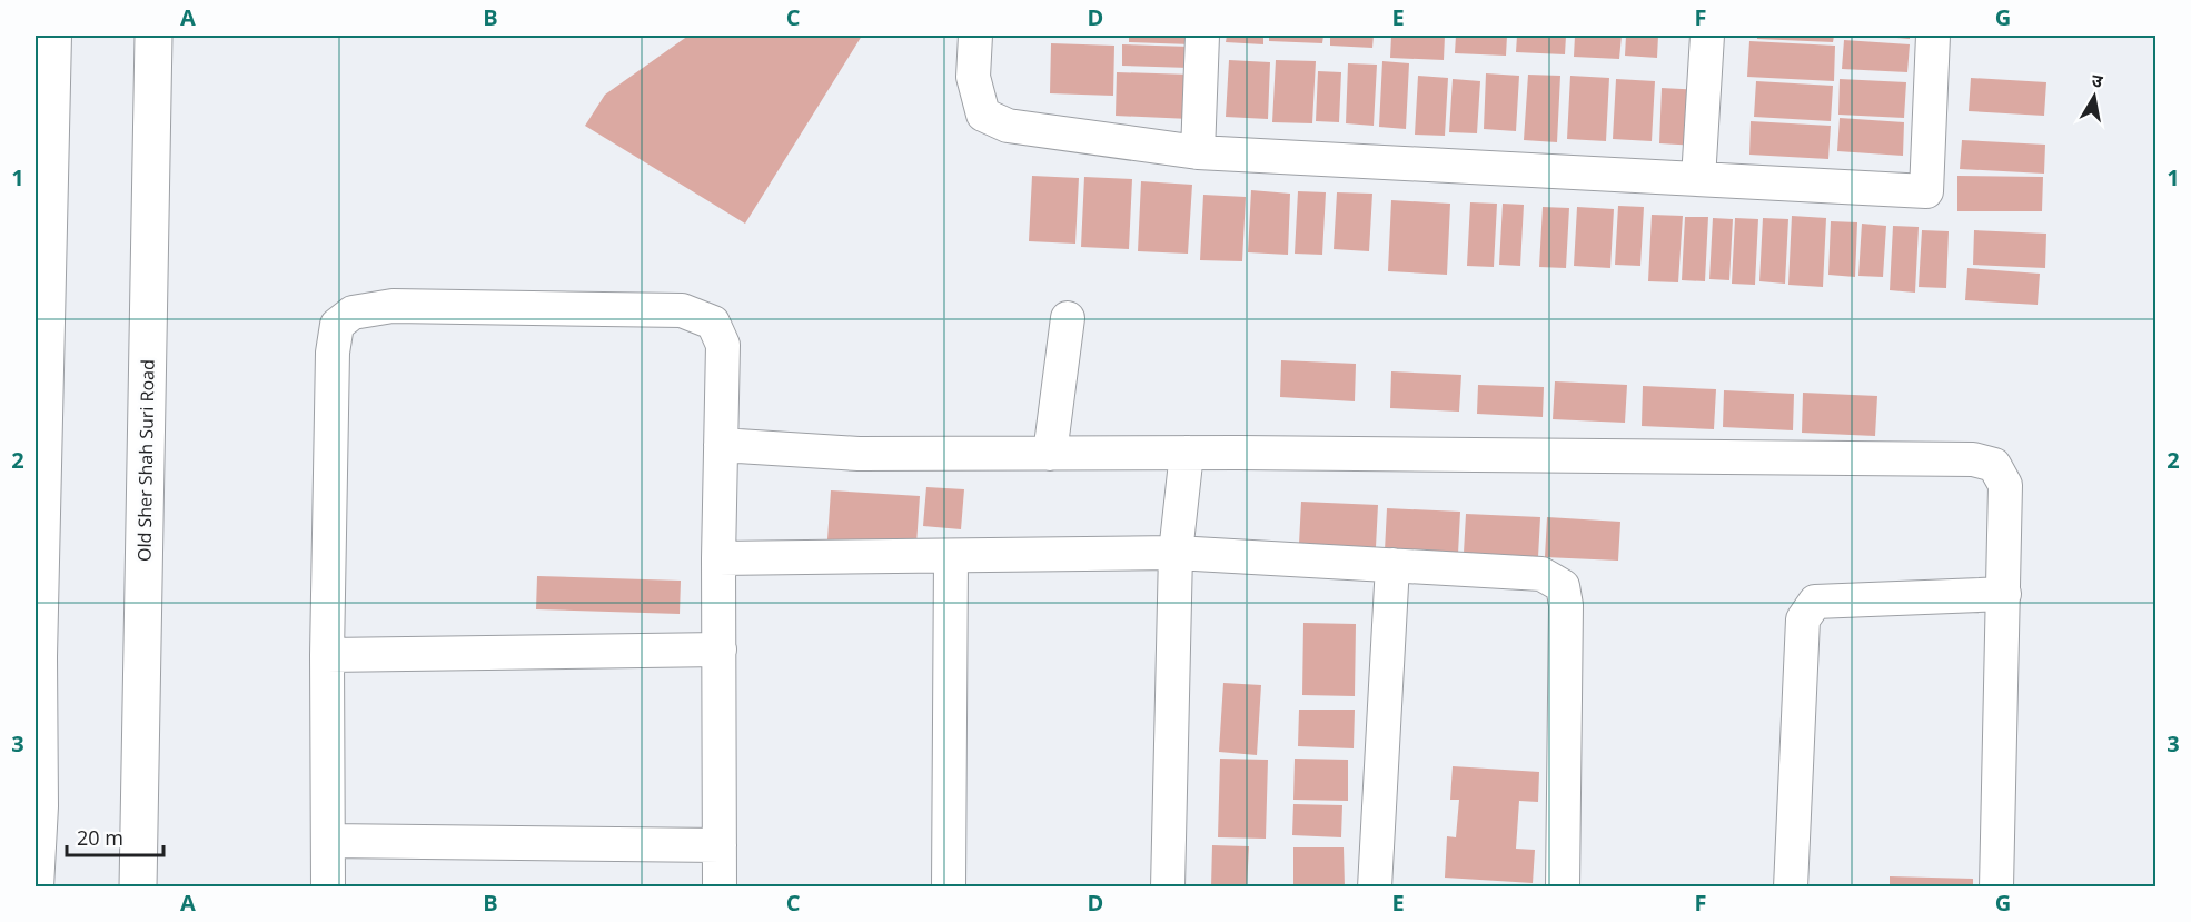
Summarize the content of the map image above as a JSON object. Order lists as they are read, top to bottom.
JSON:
{
  "streets": {
    "street": ["Old Sher Shah Suri Road"]
  },
  "scale_bar": "20 m",
  "north": "top",
  "grid": {
    "columns": [
      "A",
      "B",
      "C",
      "D",
      "E",
      "F",
      "G"
    ],
    "rows": ["1", "2", "3"]
  }
}
